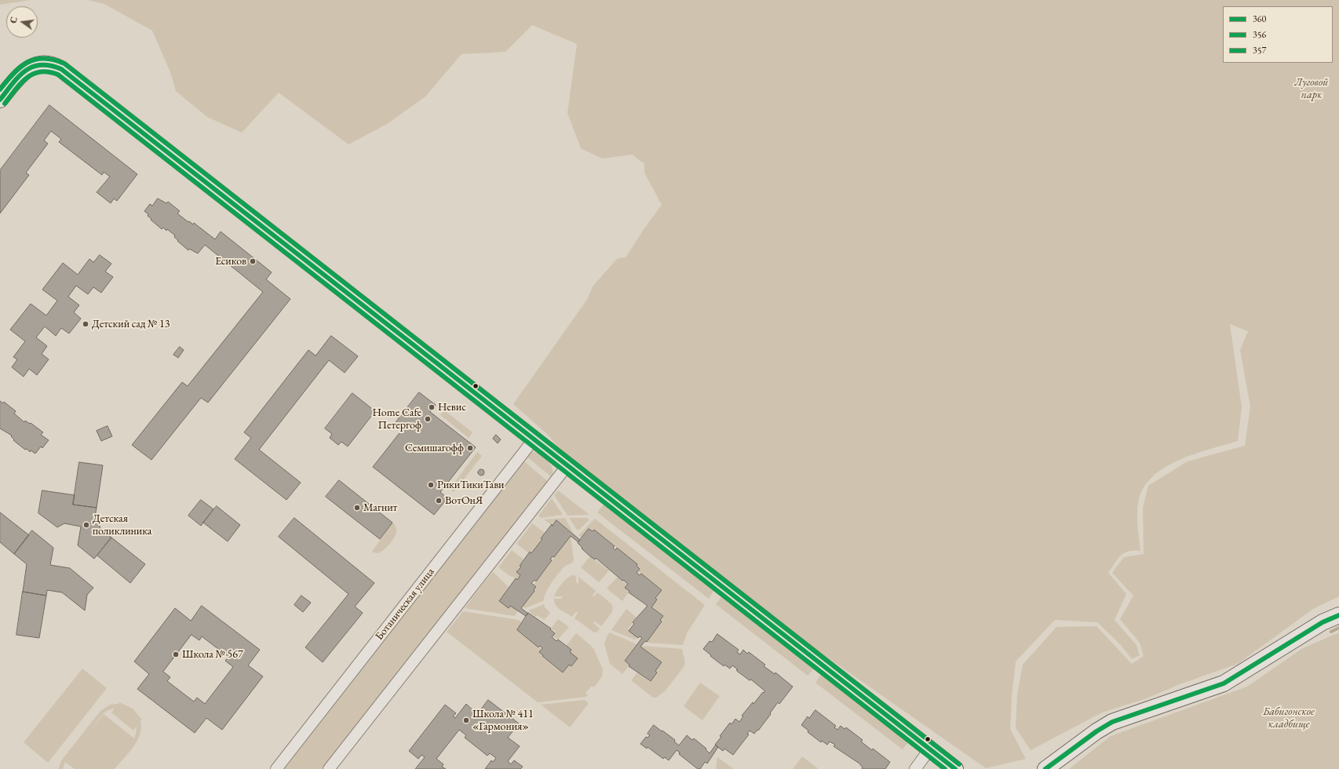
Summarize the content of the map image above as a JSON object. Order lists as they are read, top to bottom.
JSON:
{
  "streets": {
    "street": ["Ботаническая улица"]
  },
  "parks": ["Луговой парк", "Бабигонское кладбище"],
  "places": [
    "Есиков",
    "Детский сад № 13",
    "Невис",
    "Home Cafe Петергоф",
    "Семишагофф",
    "РикиТикиТави",
    "ВотОнЯ",
    "Магнит",
    "Детская поликлиника",
    "Школа № 567",
    "Школа № 411 «Гармония»"
  ],
  "lines": ["transit line 357", "transit line 360", "transit line 356"],
  "legend": ["360", "356", "357"],
  "north": "left"
}
